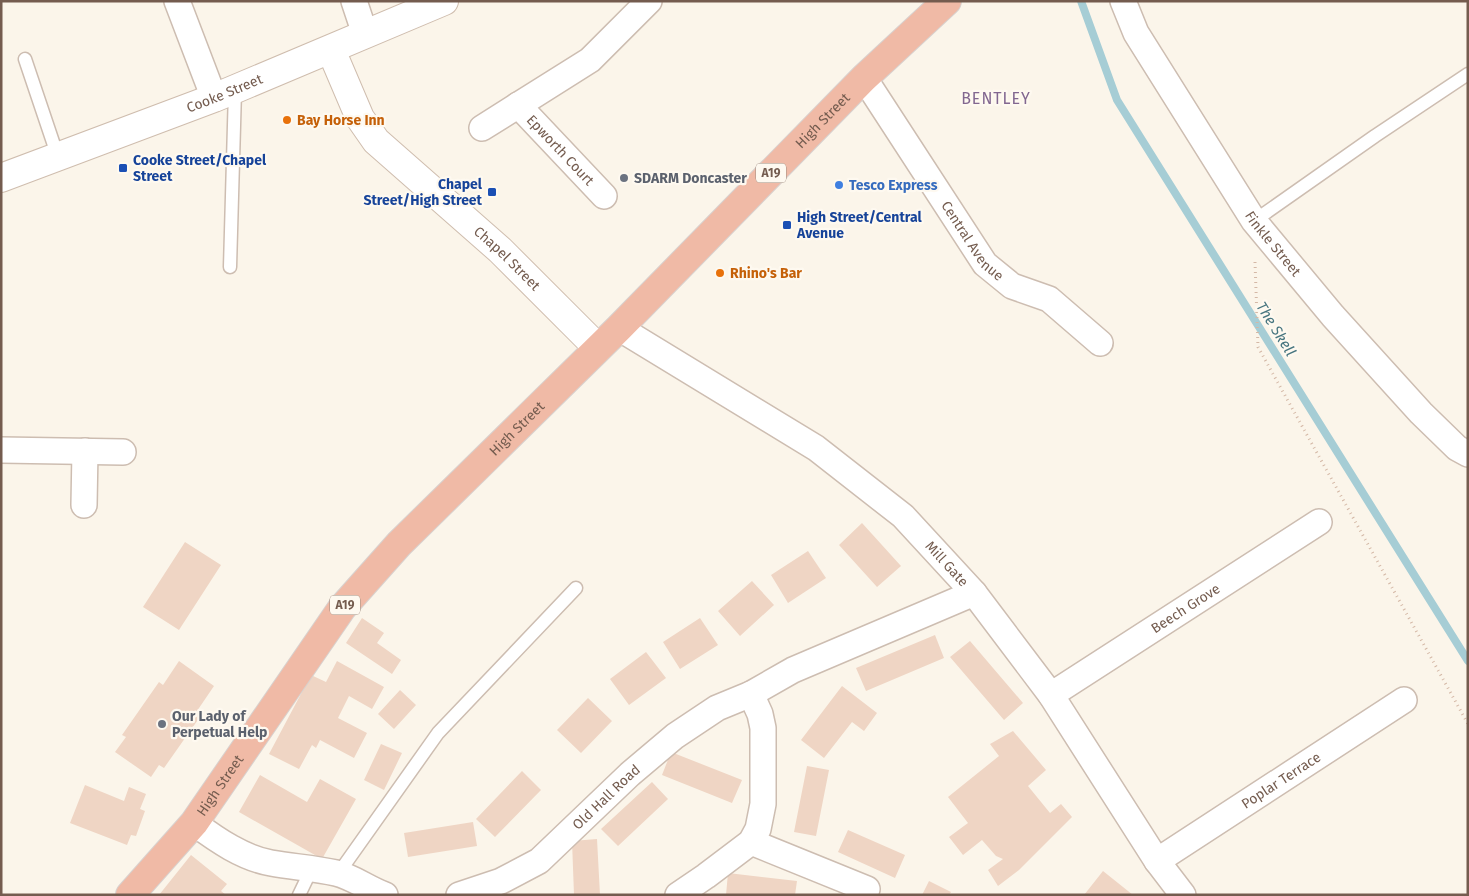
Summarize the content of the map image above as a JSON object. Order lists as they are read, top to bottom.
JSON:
{
  "streets": {
    "highway": ["High Street", "A19"],
    "street": [
      "Cooke Street",
      "Epworth Court",
      "Central Avenue",
      "Finkle Street",
      "Chapel Street",
      "Mill Gate",
      "Beech Grove",
      "Poplar Terrace",
      "Old Hall Road"
    ]
  },
  "crossings": [
    ["Cooke Street", "Chapel Street"],
    ["High Street", "Central Avenue"],
    ["High Street", "Chapel Street"],
    ["High Street", "Mill Gate"],
    ["Mill Gate", "Beech Grove"],
    ["Mill Gate", "Poplar Terrace"],
    ["Mill Gate", "Old Hall Road"]
  ],
  "districts": ["BENTLEY"],
  "water": ["The Skell"],
  "places": {
    "other": [
      "Bay Horse Inn",
      "SDARM Doncaster",
      "Tesco Express",
      "Rhino's Bar",
      "Our Lady of Perpetual Help"
    ],
    "transit": ["Cooke Street/Chapel Street", "Chapel Street/High Street", "High Street/Central Avenue"]
  }
}
